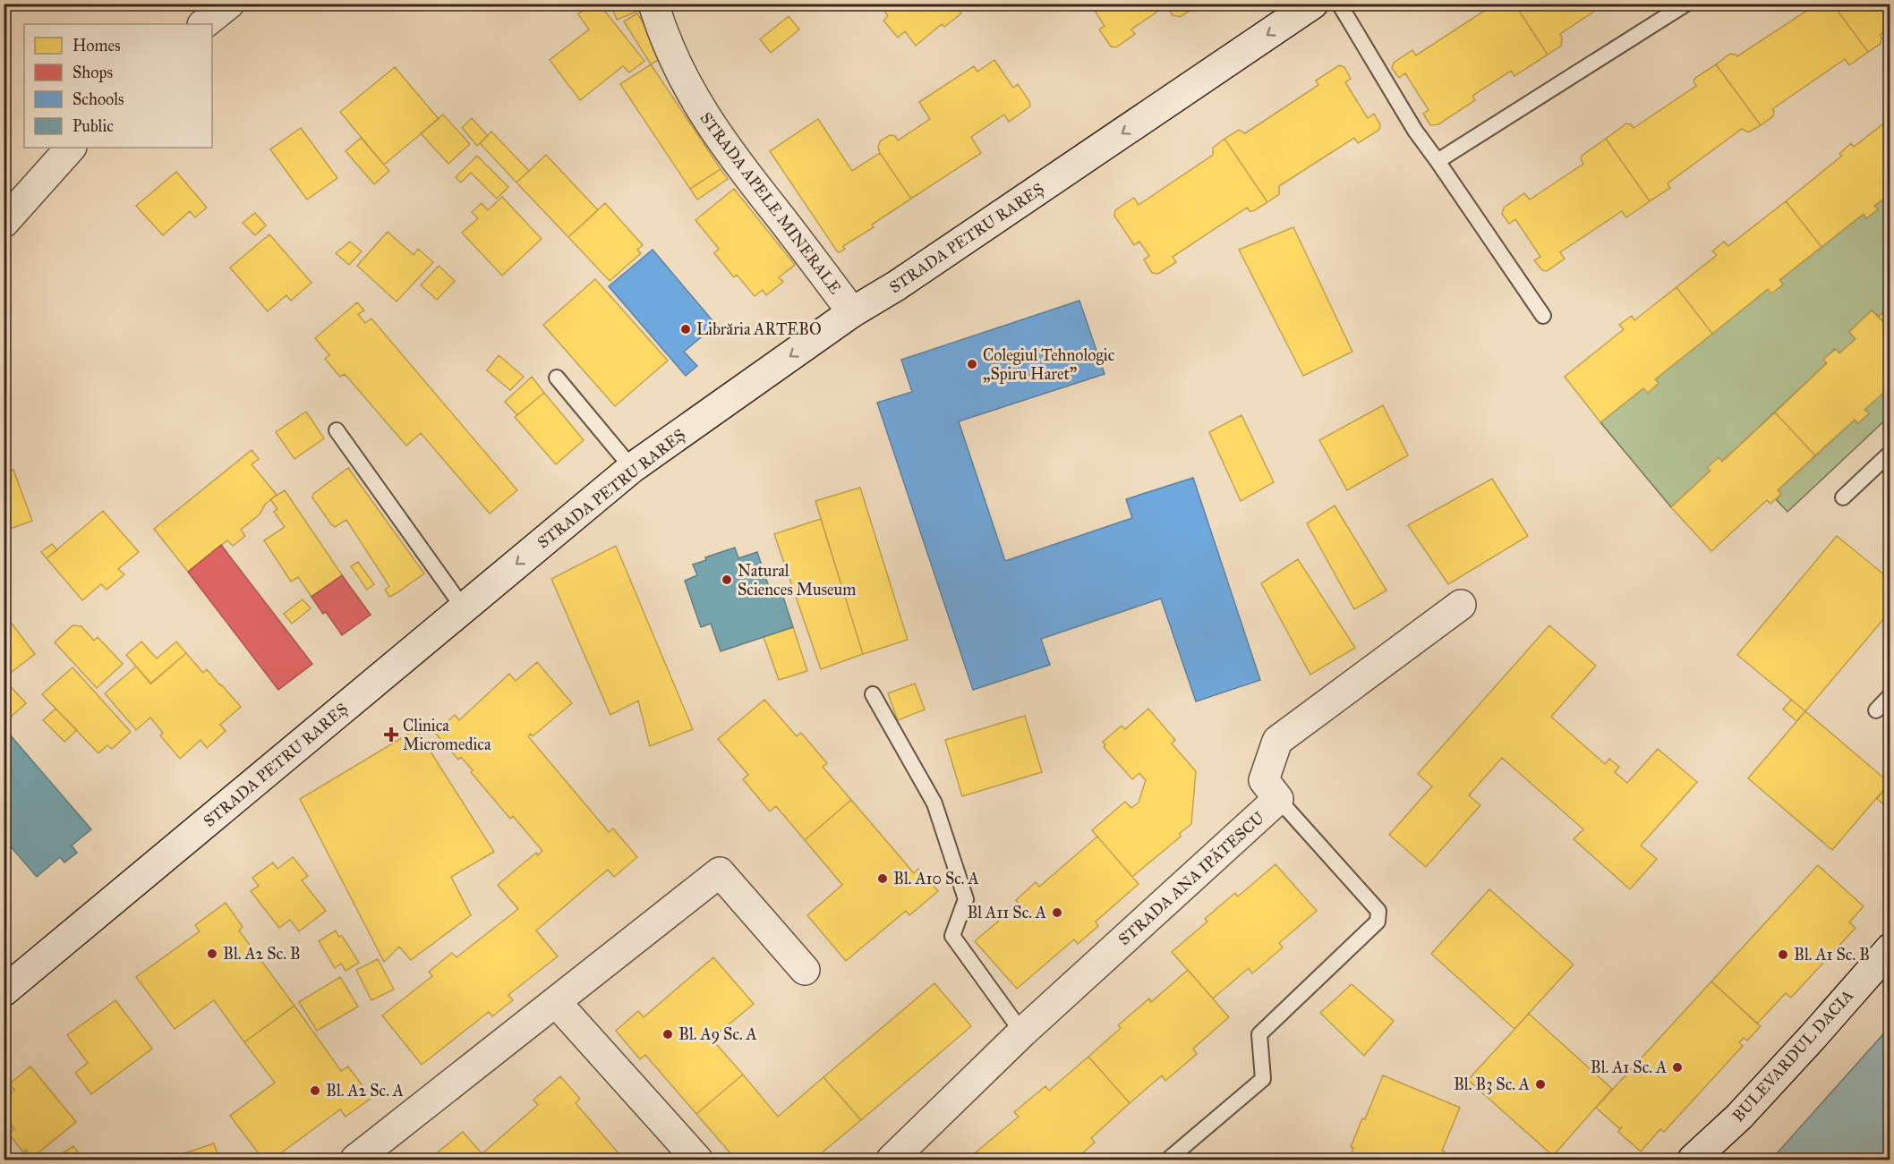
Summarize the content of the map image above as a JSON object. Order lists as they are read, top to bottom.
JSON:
{
  "streets": {
    "street": [
      "STRADA APELE MINERALE",
      "STRADA PETRU RAREȘ",
      "STRADA ANA IPĂTESCU",
      "BULEVARDUL DACIA"
    ]
  },
  "crossings": [
    ["STRADA APELE MINERALE", "STRADA PETRU RAREȘ"]
  ],
  "one_way": ["STRADA PETRU RAREȘ"],
  "places": {
    "other": [
      "Librăria ARTEBO",
      "Colegiul Tehnologic „Spiru Haret”",
      "Natural Sciences Museum",
      "Bl. A10 Sc. A",
      "Bl A11 Sc. A",
      "Bl. A2 Sc. B",
      "Bl. A1 Sc. B",
      "Bl. A9 Sc. A",
      "Bl. A1 Sc. A",
      "Bl. B3 Sc. A",
      "Bl. A2 Sc. A"
    ],
    "health": ["Clinica Micromedica"]
  },
  "legend": [
    "Homes",
    "Shops",
    "Schools",
    "Public"
  ]
}
